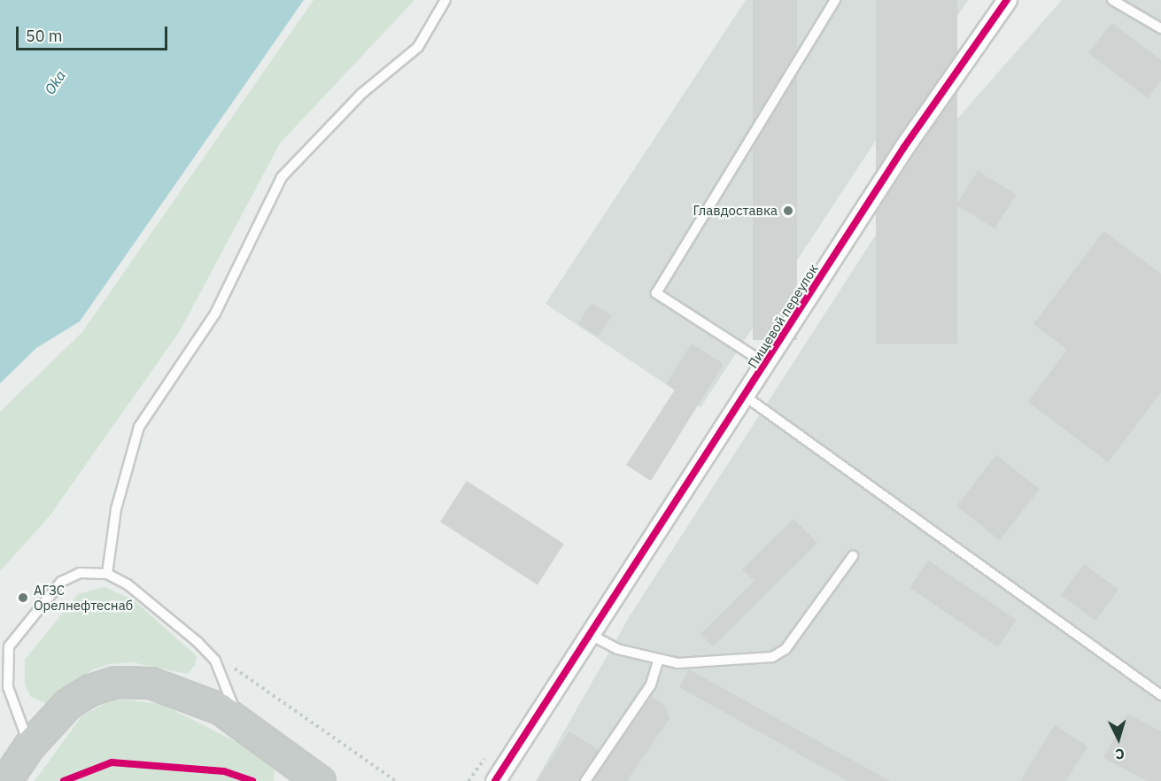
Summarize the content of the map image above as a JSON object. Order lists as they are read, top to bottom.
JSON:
{
  "streets": {
    "street": ["Пищевой переулок"]
  },
  "water": ["Oka"],
  "places": ["Главдоставка", "АГЗС Орелнефтеснаб"],
  "scale_bar": "50 m",
  "north": "bottom"
}
